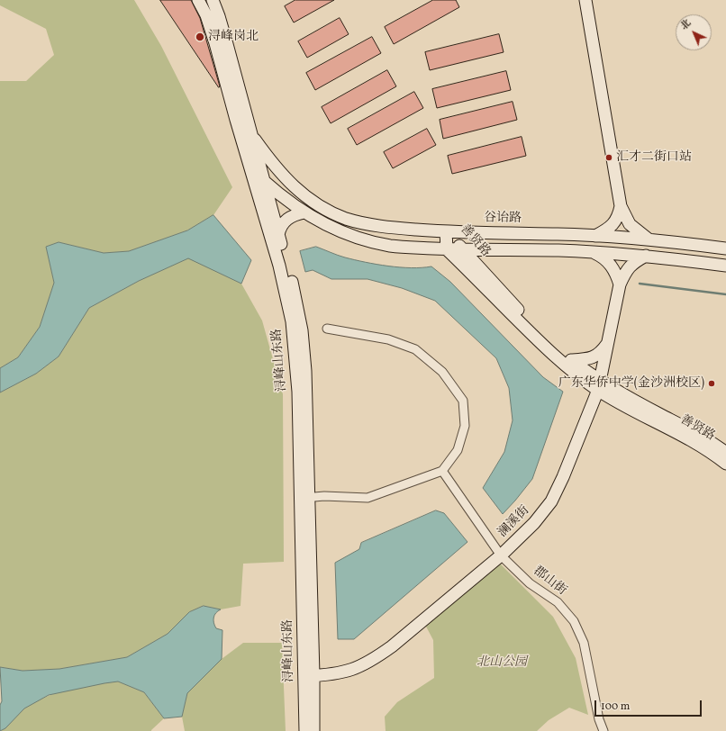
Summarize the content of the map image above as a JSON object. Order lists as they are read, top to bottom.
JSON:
{
  "streets": {
    "street": [
      "谷诒路",
      "善贤路",
      "浔峰山东路",
      "澜溪街",
      "郡山街"
    ]
  },
  "crossings": [
    ["谷诒路", "善贤路"],
    ["谷诒路", "浔峰山东路"],
    ["善贤路", "澜溪街"],
    ["浔峰山东路", "澜溪街"],
    ["澜溪街", "郡山街"]
  ],
  "parks": ["北山公园"],
  "places": ["浔峰岗北", "汇才二街口站", "广东华侨中学(金沙洲校区)"],
  "scale_bar": "100 m",
  "north": "top left"
}
